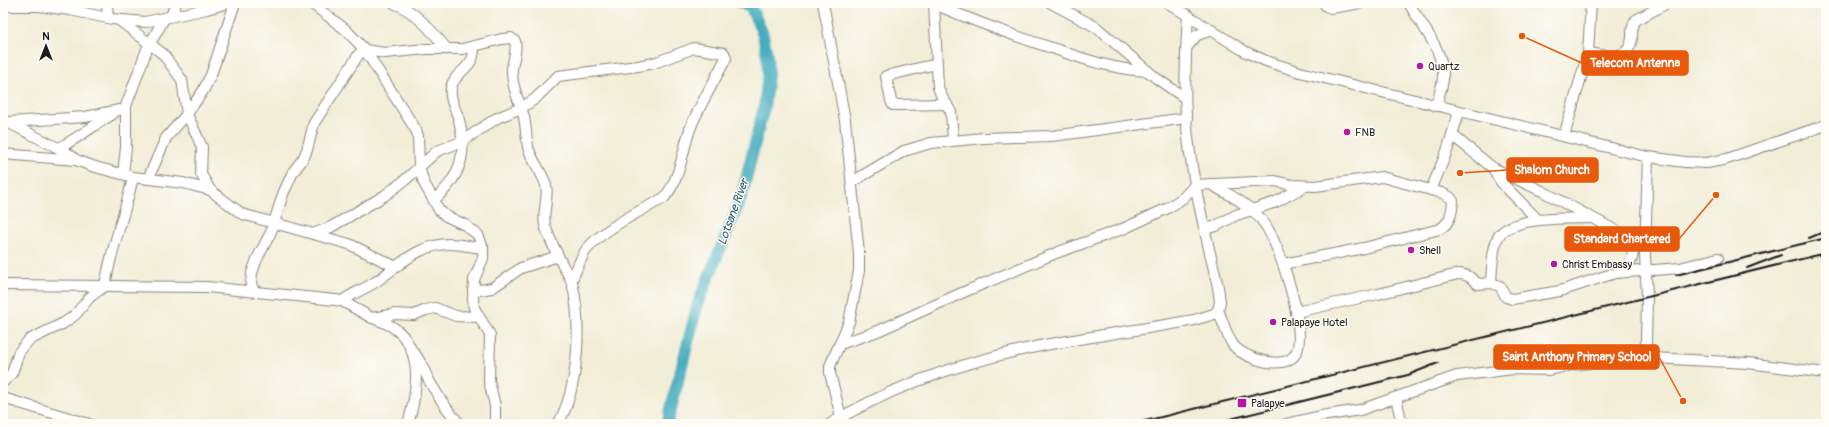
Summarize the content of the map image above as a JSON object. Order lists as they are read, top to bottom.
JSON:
{
  "water": ["Lotsane River"],
  "places": {
    "other": [
      "Telecom Antenna",
      "Quartz",
      "FNB",
      "Shalom Church",
      "Standard Chartered",
      "Shell",
      "Christ Embassy",
      "Palapaye Hotel",
      "Saint Anthony Primary School"
    ],
    "transit": ["Palapye"]
  },
  "north": "top"
}
